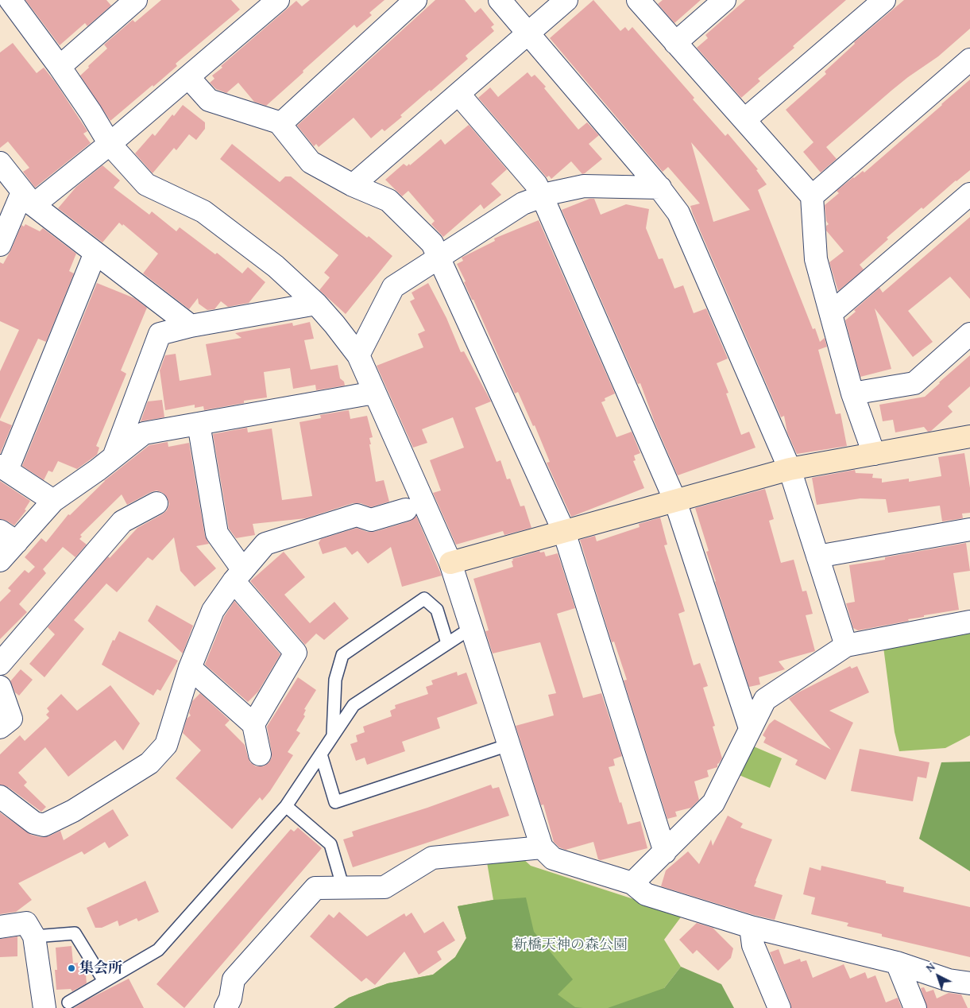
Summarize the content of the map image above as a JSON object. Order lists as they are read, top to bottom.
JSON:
{
  "parks": ["新橋天神の森公園"],
  "places": ["集会所"],
  "north": "top left"
}
